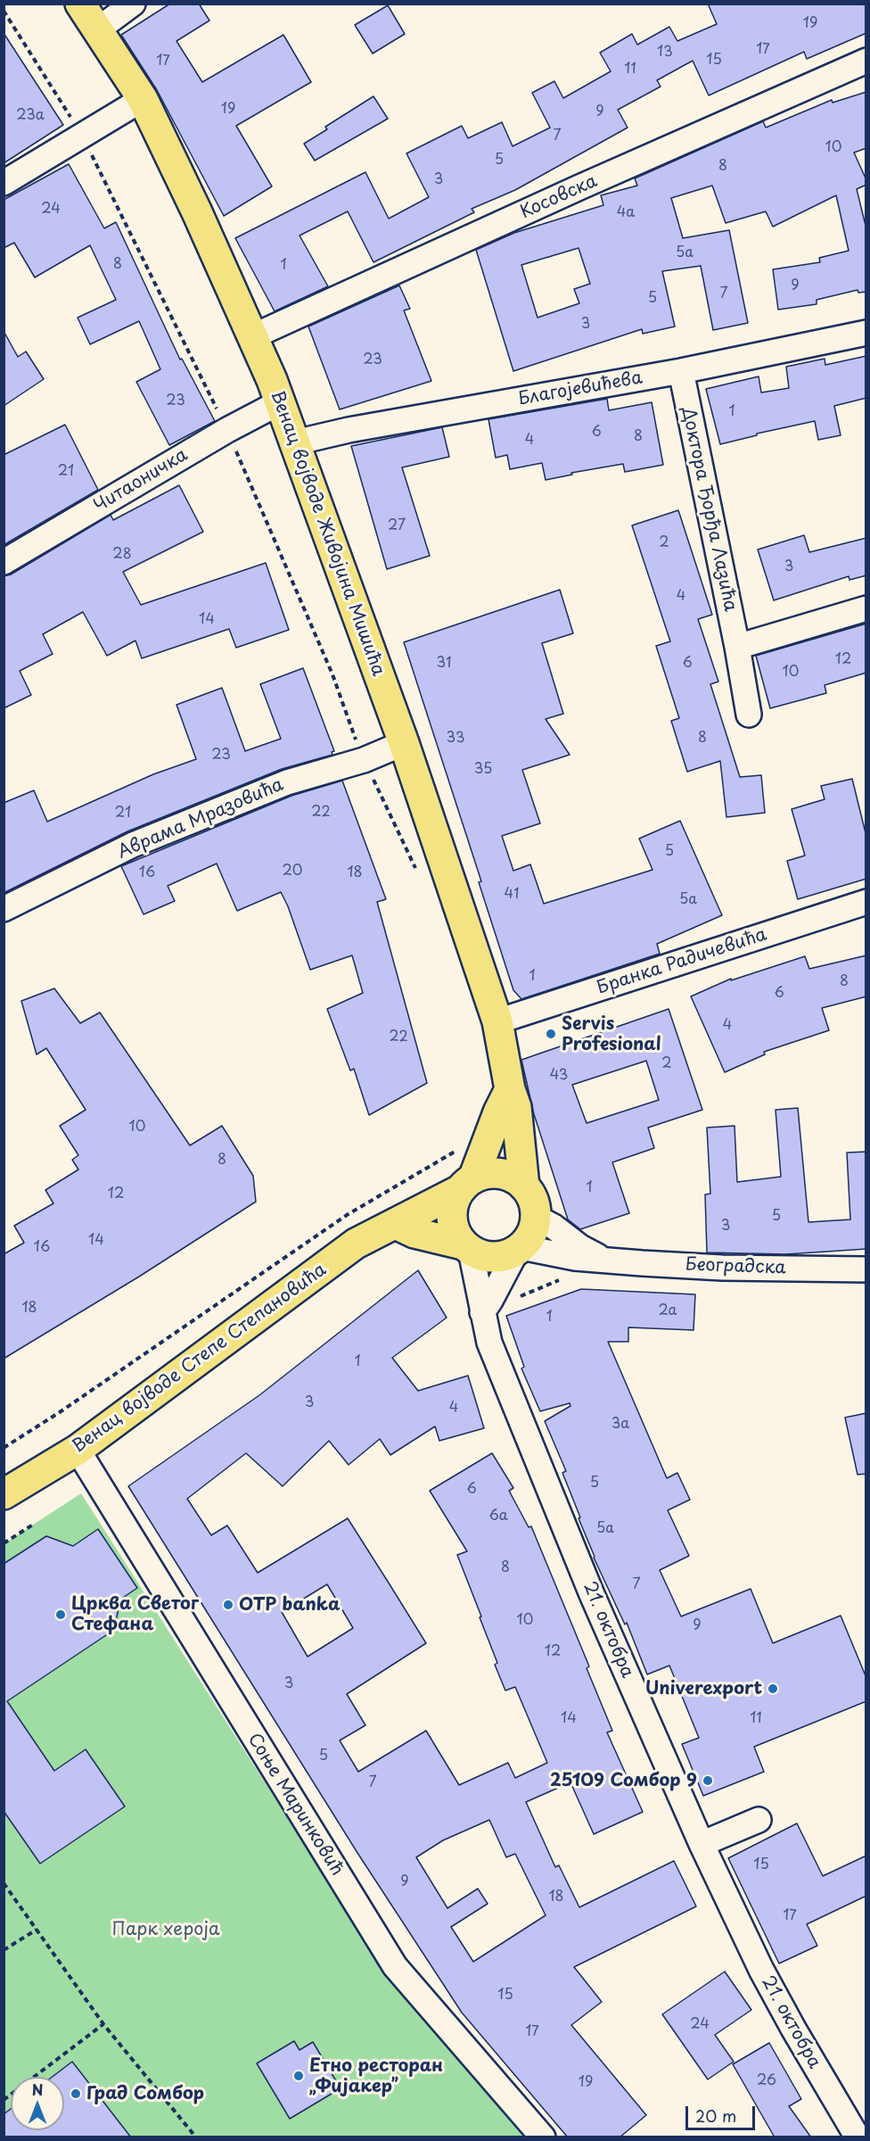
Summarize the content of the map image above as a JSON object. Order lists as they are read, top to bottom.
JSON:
{
  "streets": {
    "main road": ["Венац војводе Живојина Мишића", "Венац војводе Степе Степановића"],
    "street": [
      "Косовска",
      "Благојевићева",
      "Читаоничка",
      "Доктора Ђорђа Лазића",
      "Аврама Мразовића",
      "Бранка Радичевића",
      "Београдска",
      "21. октобра",
      "Соње Маринковић"
    ]
  },
  "crossings": [
    ["Косовска", "Венац војводе Живојина Мишића"],
    ["Благојевићева", "Доктора Ђорђа Лазића"],
    ["Благојевићева", "Венац војводе Живојина Мишића"],
    ["Читаоничка", "Венац војводе Живојина Мишића"],
    ["Венац војводе Живојина Мишића", "Аврама Мразовића"],
    ["Венац војводе Живојина Мишића", "Бранка Радичевића"],
    ["Венац војводе Живојина Мишића", "Београдска"],
    ["Венац војводе Живојина Мишића", "Венац војводе Степе Степановића"],
    ["Венац војводе Живојина Мишића", "21. октобра"],
    ["Београдска", "Венац војводе Степе Степановића"],
    ["Београдска", "21. октобра"],
    ["Венац војводе Степе Степановића", "21. октобра"],
    ["Венац војводе Степе Степановића", "Соње Маринковић"]
  ],
  "parks": ["Парк хероја"],
  "places": [
    "Servis Profesional",
    "OTP banka",
    "Црква Светог Стефана",
    "Univerexport",
    "25109 Сомбор 9",
    "Етно ресторан „Фијакер”",
    "Град Сомбор"
  ],
  "house_numbers": [
    "19",
    "17",
    "13",
    "15",
    "17",
    "11",
    "19",
    "9",
    "23a",
    "7",
    "10",
    "5",
    "8",
    "3",
    "24",
    "4a",
    "5a",
    "8",
    "1",
    "9",
    "7",
    "5",
    "3",
    "23",
    "23",
    "1",
    "6",
    "8",
    "4",
    "21",
    "27",
    "2",
    "28",
    "3",
    "4",
    "14",
    "12",
    "31",
    "6",
    "10",
    "33",
    "8",
    "23",
    "35",
    "22",
    "21",
    "5",
    "20",
    "16",
    "18",
    "41",
    "5a",
    "1",
    "8",
    "6",
    "4",
    "22",
    "2",
    "43",
    "10",
    "8",
    "1",
    "12",
    "5",
    "3",
    "14",
    "16",
    "18",
    "2a",
    "1",
    "1",
    "3",
    "4",
    "3a",
    "5",
    "6",
    "6a",
    "5a",
    "8",
    "7",
    "10",
    "9",
    "12",
    "3",
    "14",
    "11",
    "5",
    "7",
    "15",
    "9",
    "18",
    "17",
    "15",
    "24",
    "17",
    "26",
    "19"
  ],
  "scale_bar": "20 m",
  "north": "top"
}
